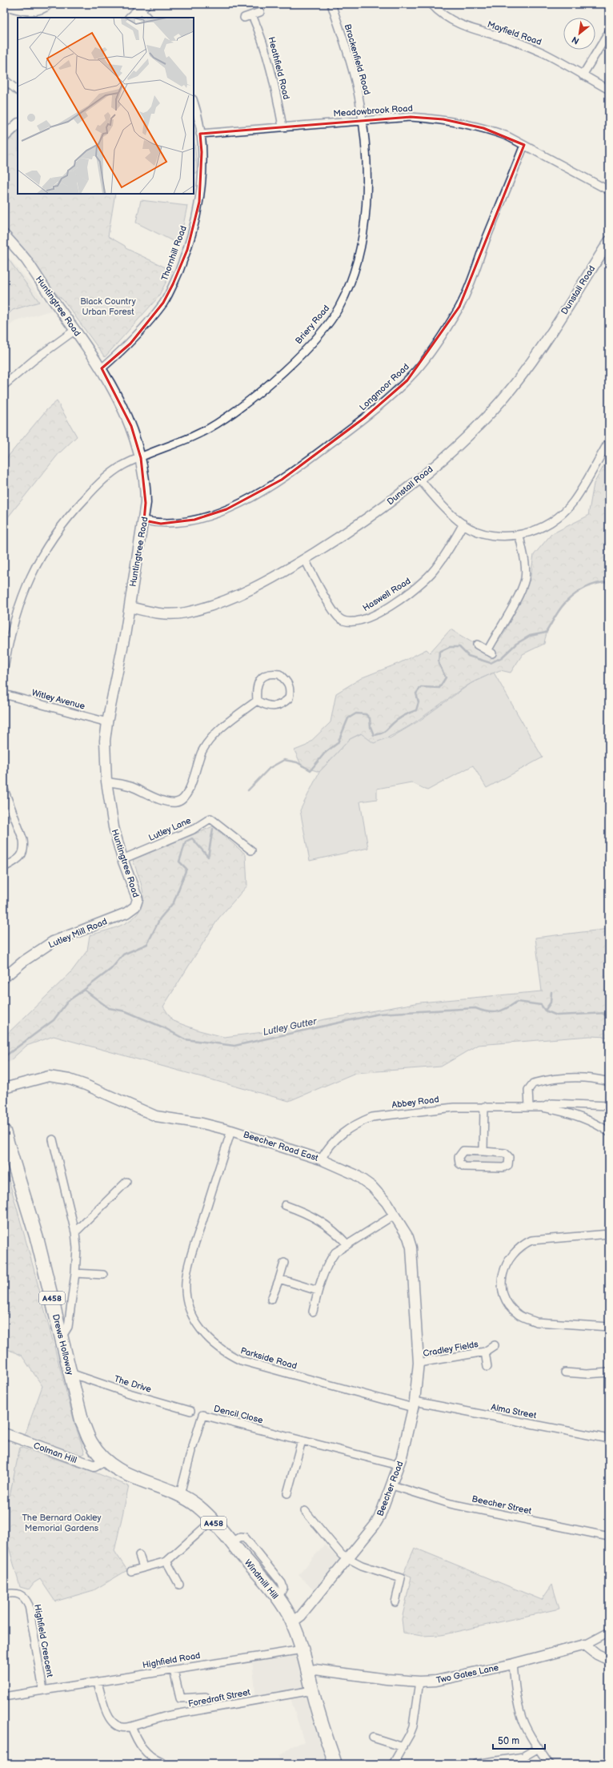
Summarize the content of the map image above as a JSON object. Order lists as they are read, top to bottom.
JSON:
{
  "streets": {
    "highway": ["A458", "Drews Holloway", "Windmill Hill"],
    "street": [
      "Mayfield Road",
      "Brackenfield Road",
      "Heathfield Road",
      "Meadowbrook Road",
      "Thornhill Road",
      "Dunstall Road",
      "Huntingtree Road",
      "Briery Road",
      "Longmoor Road",
      "Haswell Road",
      "Witley Avenue",
      "Lutley Lane",
      "Lutley Mill Road",
      "Abbey Road",
      "Beecher Road East",
      "Cradley Fields",
      "Parkside Road",
      "The Drive",
      "Alma Street",
      "Dencil Close",
      "Colman Hill",
      "Beecher Road",
      "Beecher Street",
      "Highfield Crescent",
      "Highfield Road",
      "Two Gates Lane",
      "Foredraft Street"
    ]
  },
  "crossings": [
    ["Brackenfield Road", "Meadowbrook Road"],
    ["Brackenfield Road", "Briery Road"],
    ["Heathfield Road", "Meadowbrook Road"],
    ["Meadowbrook Road", "Thornhill Road"],
    ["Meadowbrook Road", "Briery Road"],
    ["Meadowbrook Road", "Longmoor Road"],
    ["Thornhill Road", "Huntingtree Road"],
    ["Dunstall Road", "Huntingtree Road"],
    ["Dunstall Road", "Haswell Road"],
    ["Huntingtree Road", "Briery Road"],
    ["Huntingtree Road", "Longmoor Road"],
    ["Huntingtree Road", "Witley Avenue"],
    ["Huntingtree Road", "Lutley Lane"],
    ["Huntingtree Road", "Lutley Mill Road"],
    ["Abbey Road", "Beecher Road East"],
    ["Beecher Road East", "Cradley Fields"],
    ["Beecher Road East", "Parkside Road"],
    ["Beecher Road East", "Beecher Road"],
    ["Drews Holloway", "The Drive"],
    ["Drews Holloway", "Colman Hill"],
    ["Drews Holloway", "Windmill Hill"],
    ["Cradley Fields", "Beecher Road"],
    ["Parkside Road", "Alma Street"],
    ["Parkside Road", "Beecher Road"],
    ["Alma Street", "Beecher Road"],
    ["Dencil Close", "Beecher Road"],
    ["Dencil Close", "Windmill Hill"],
    ["Colman Hill", "Windmill Hill"],
    ["Beecher Road", "Beecher Street"],
    ["Beecher Road", "Windmill Hill"],
    ["Windmill Hill", "Highfield Road"],
    ["Windmill Hill", "Two Gates Lane"],
    ["Windmill Hill", "Foredraft Street"],
    ["Highfield Crescent", "Highfield Road"]
  ],
  "water": ["Lutley Gutter"],
  "parks": ["Black Country Urban Forest", "The Bernard Oakley Memorial Gardens"],
  "scale_bar": "50 m",
  "north": "bottom left"
}
